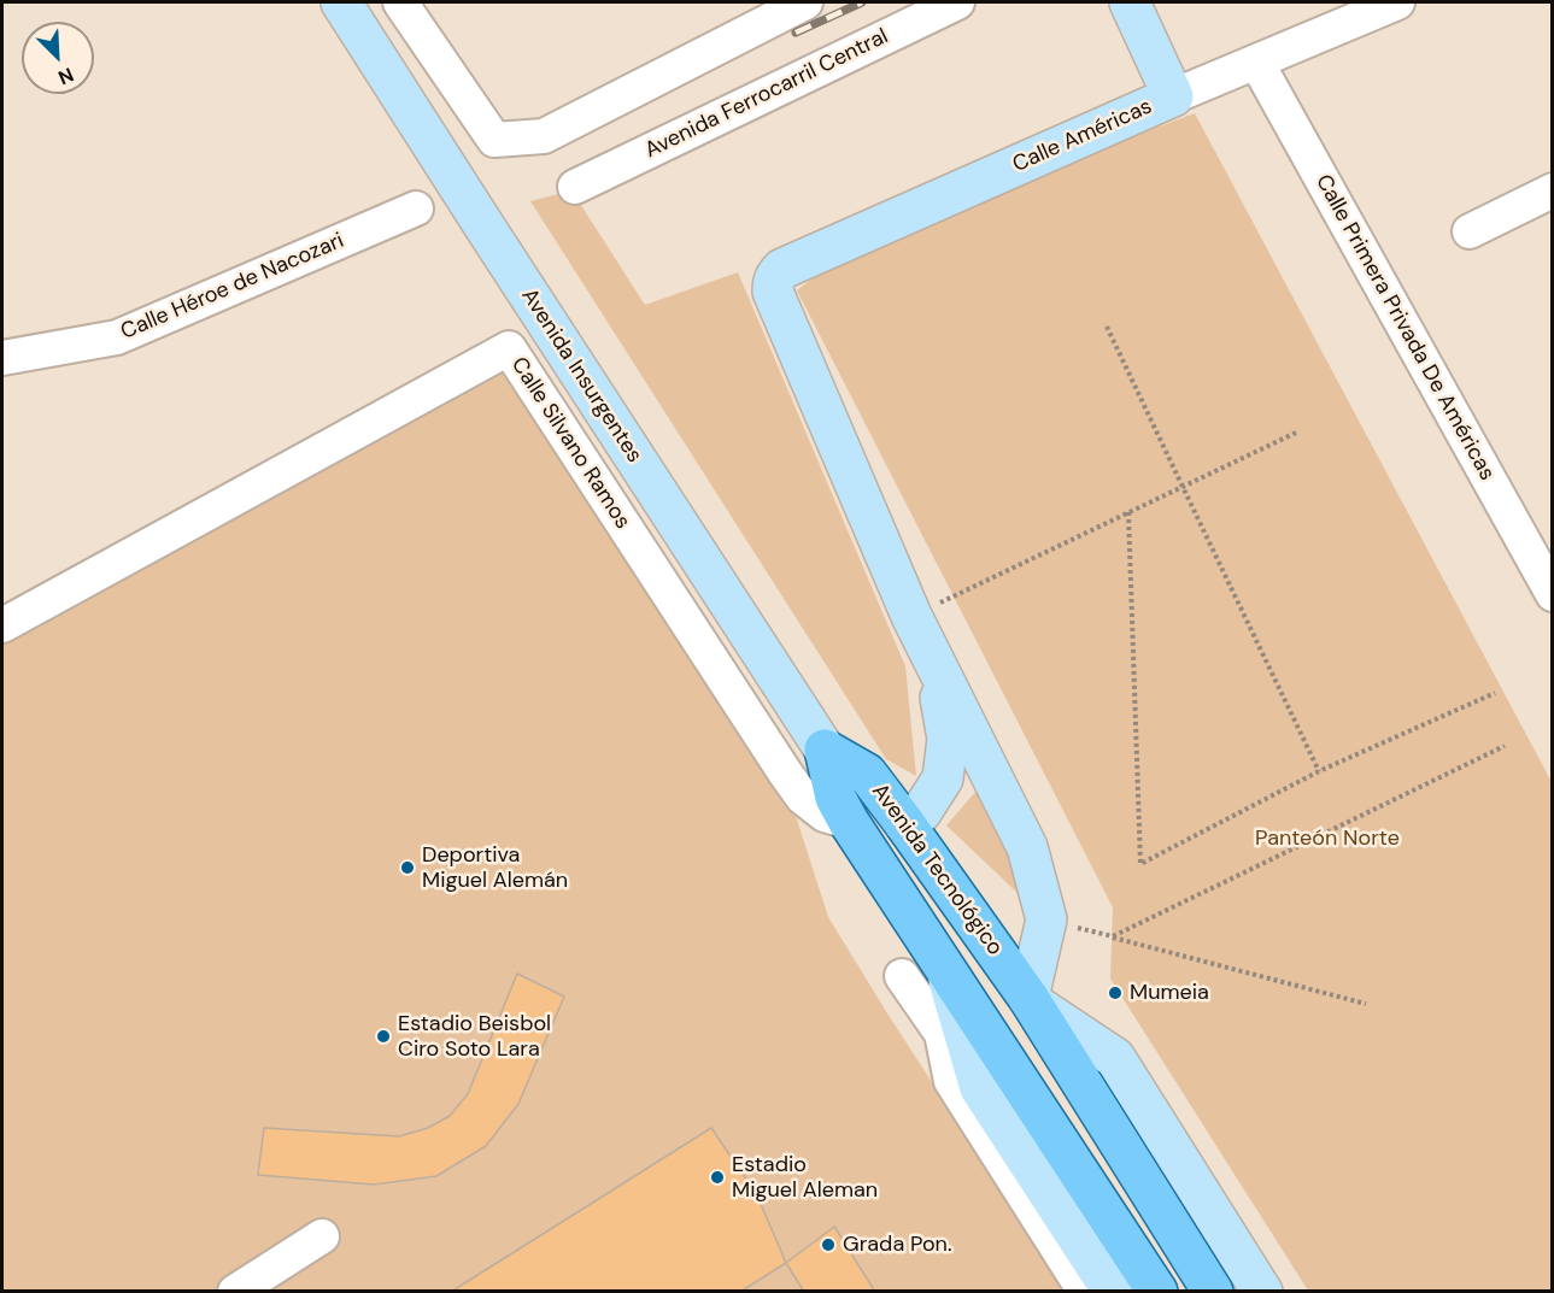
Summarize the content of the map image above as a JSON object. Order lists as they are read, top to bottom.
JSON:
{
  "streets": {
    "main road": ["Avenida Tecnológico"],
    "street": [
      "Avenida Ferrocarril Central",
      "Calle Américas",
      "Calle Héroe de Nacozari",
      "Calle Primera Privada De Américas",
      "Avenida Insurgentes",
      "Calle Silvano Ramos"
    ]
  },
  "crossings": [
    ["Calle Américas", "Calle Primera Privada De Américas"],
    ["Avenida Insurgentes", "Avenida Tecnológico"],
    ["Calle Silvano Ramos", "Avenida Tecnológico"]
  ],
  "parks": ["Panteón Norte"],
  "places": [
    "Deportiva Miguel Alemán",
    "Mumeia",
    "Estadio Beisbol Ciro Soto Lara",
    "Estadio Miguel Aleman",
    "Grada Pon."
  ],
  "north": "bottom right"
}
